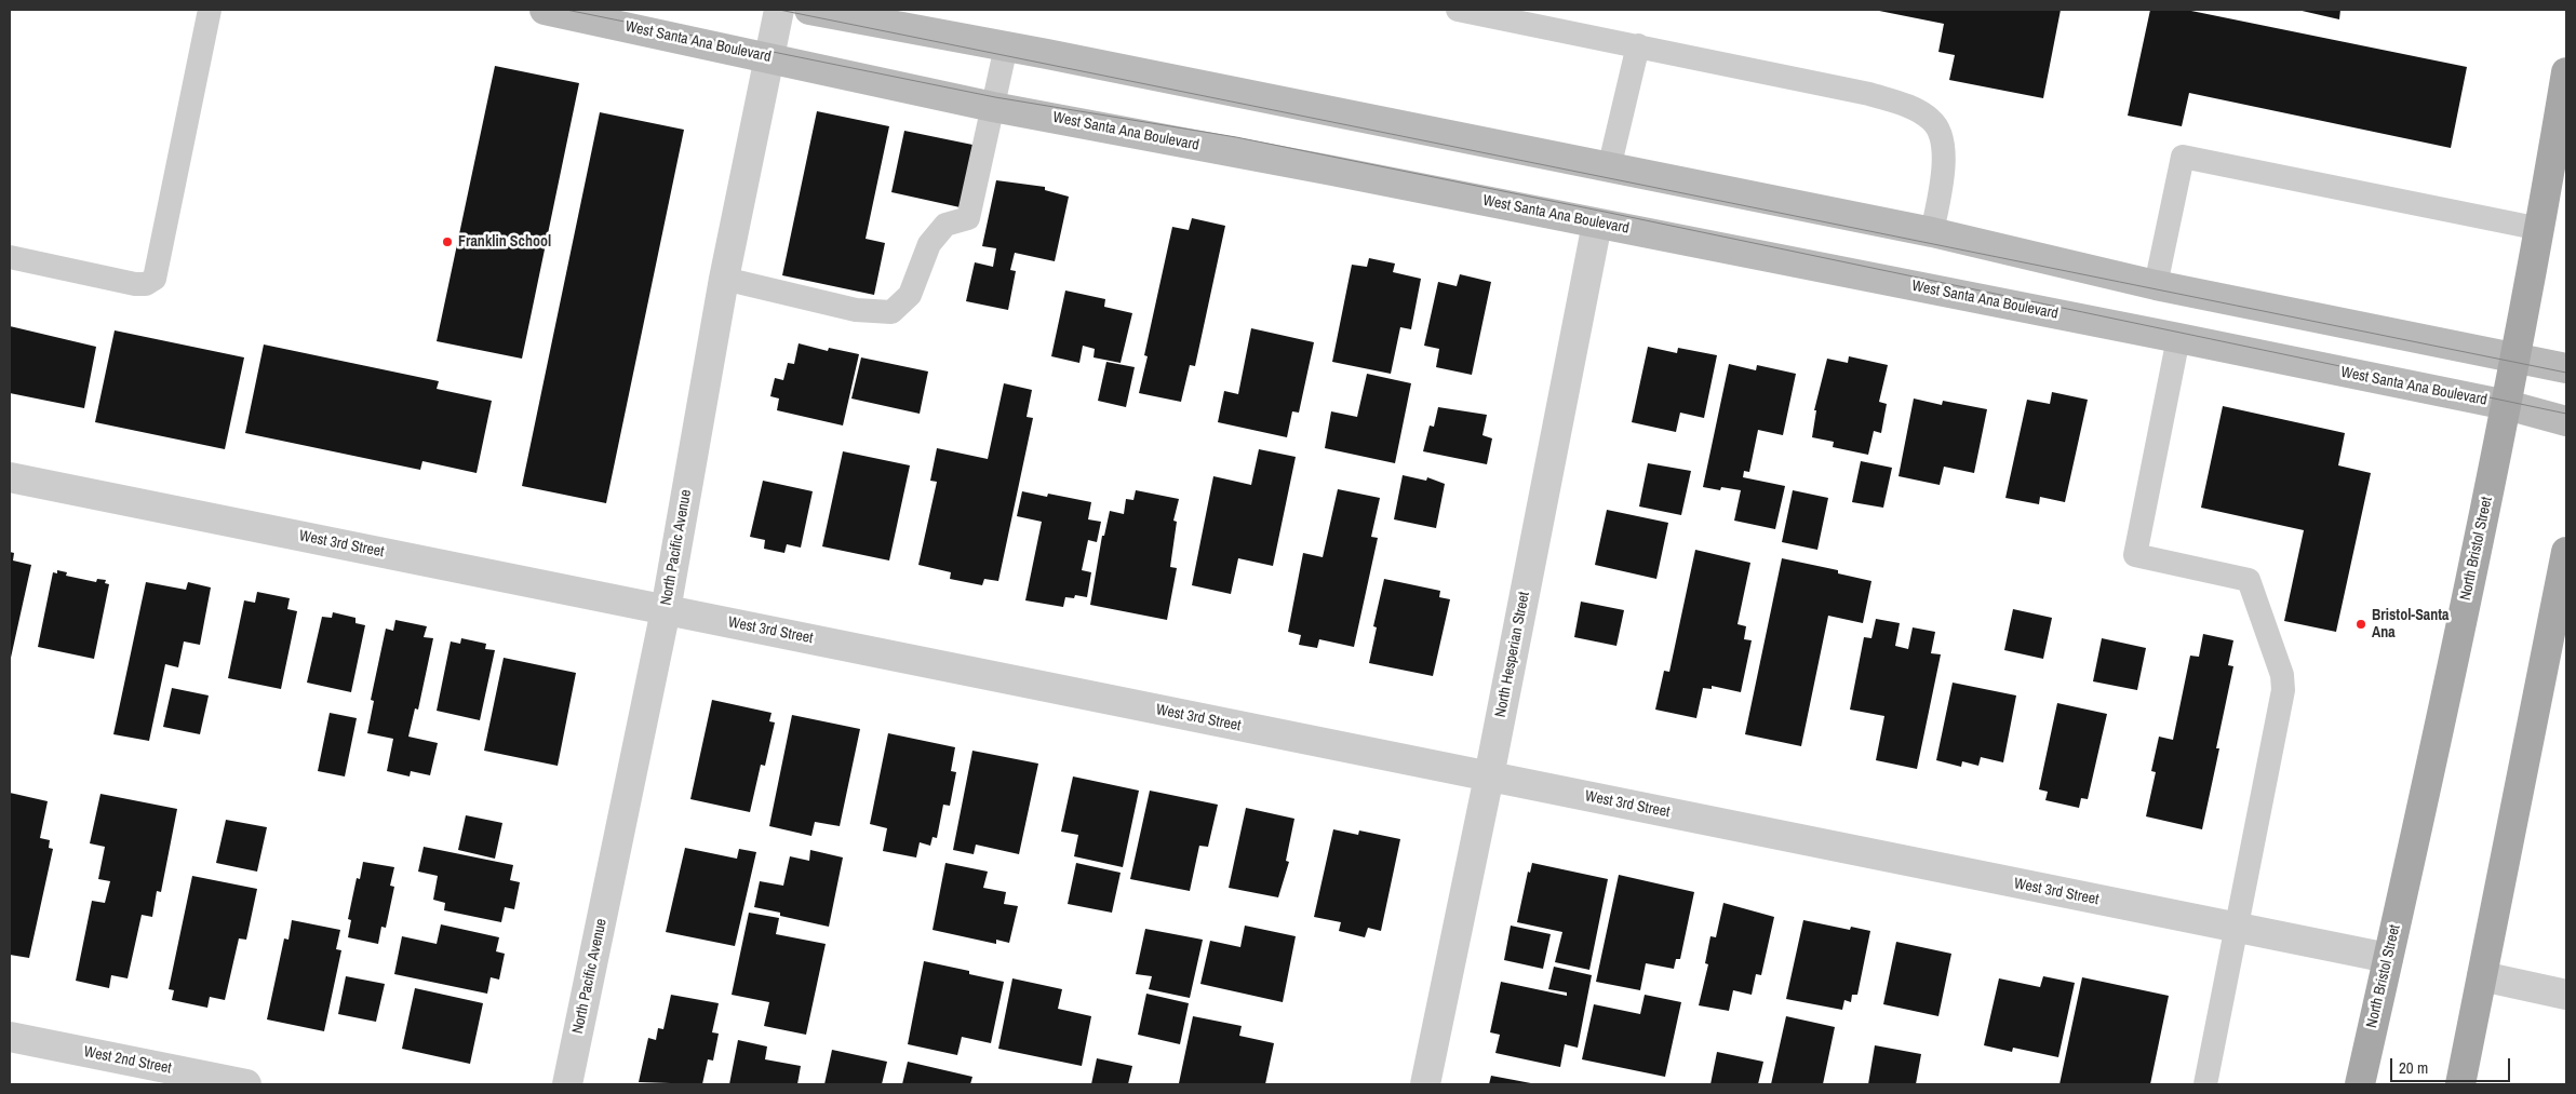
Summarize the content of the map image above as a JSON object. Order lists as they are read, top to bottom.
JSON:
{
  "streets": {
    "main road": ["West Santa Ana Boulevard", "North Bristol Street"],
    "street": [
      "West 3rd Street",
      "North Pacific Avenue",
      "North Hesperian Street",
      "West 2nd Street"
    ]
  },
  "crossings": [
    ["West Santa Ana Boulevard", "North Pacific Avenue"],
    ["West Santa Ana Boulevard", "North Bristol Street"],
    ["West Santa Ana Boulevard", "North Hesperian Street"],
    ["West 3rd Street", "North Pacific Avenue"],
    ["West 3rd Street", "North Bristol Street"],
    ["West 3rd Street", "North Hesperian Street"]
  ],
  "places": ["Franklin School", "Bristol-Santa Ana"],
  "scale_bar": "20 m"
}
